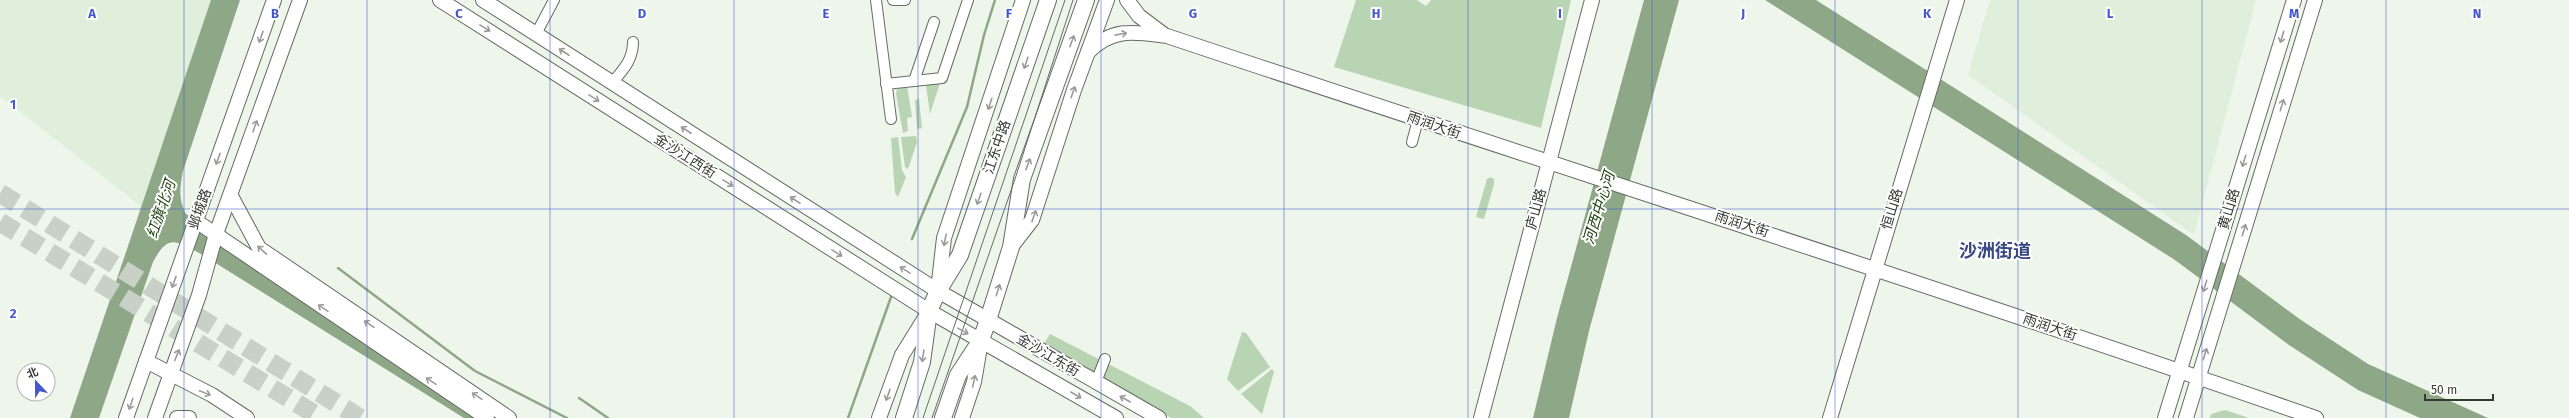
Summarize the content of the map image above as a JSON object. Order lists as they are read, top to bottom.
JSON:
{
  "streets": {
    "main road": ["江东中路"],
    "street": [
      "雨润大街",
      "金沙江西街",
      "邺城路",
      "庐山路",
      "恒山路",
      "黄山路",
      "金沙江东街"
    ]
  },
  "crossings": [
    ["雨润大街", "庐山路"],
    ["雨润大街", "恒山路"],
    ["雨润大街", "黄山路"],
    ["江东中路", "金沙江西街"],
    ["江东中路", "金沙江东街"],
    ["金沙江西街", "金沙江东街"]
  ],
  "districts": ["沙洲街道"],
  "water": ["河西中心河", "红旗北河"],
  "scale_bar": "50 m",
  "north": "top",
  "grid": {
    "columns": [
      "A",
      "B",
      "C",
      "D",
      "E",
      "F",
      "G",
      "H",
      "I",
      "J",
      "K",
      "L",
      "M",
      "N"
    ],
    "rows": ["1", "2"]
  }
}
